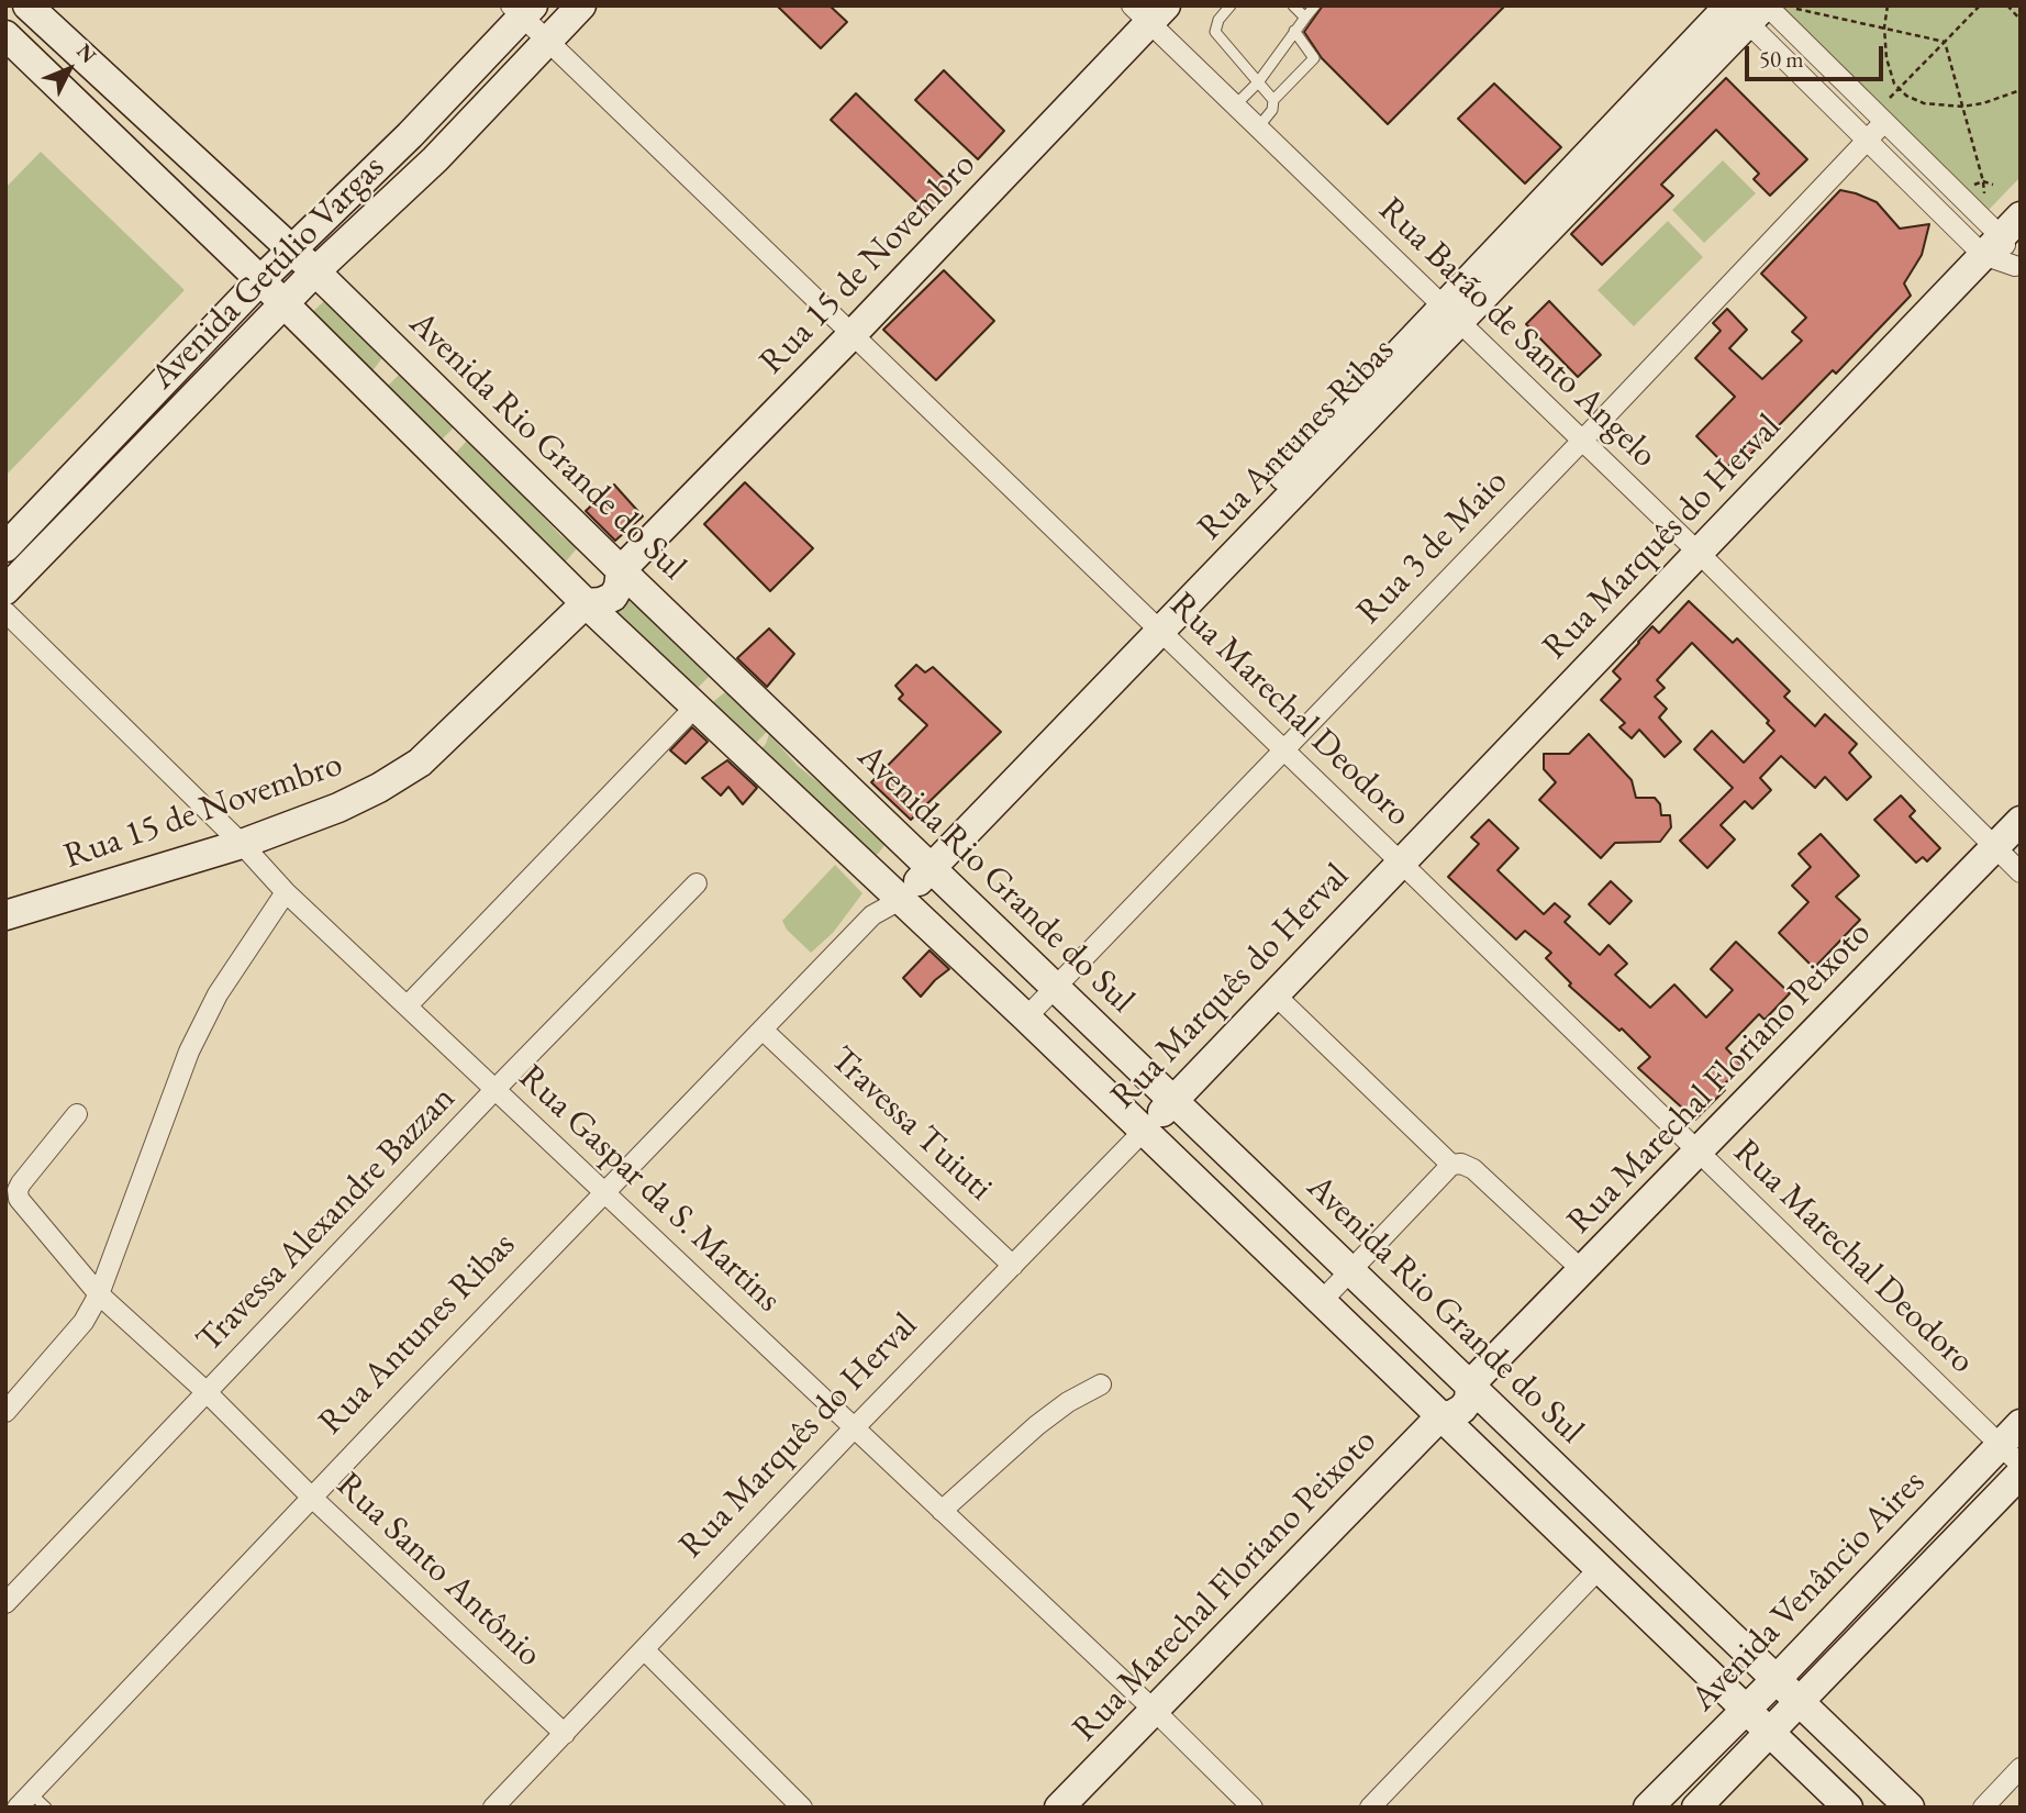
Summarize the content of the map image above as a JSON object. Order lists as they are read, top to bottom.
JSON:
{
  "streets": {
    "main road": [
      "Rua 15 de Novembro",
      "Avenida Getúlio Vargas",
      "Rua Antunes Ribas",
      "Avenida Rio Grande do Sul",
      "Rua Marquês do Herval",
      "Rua Marechal Floriano Peixoto",
      "Avenida Venâncio Aires"
    ],
    "street": [
      "Rua Barão de Santo Angelo",
      "Rua 3 de Maio",
      "Rua Marechal Deodoro",
      "Travessa Tuiuti",
      "Rua Gaspar da S. Martins",
      "Travessa Alexandre Bazzan",
      "Rua Santo Antônio"
    ]
  },
  "crossings": [
    ["Rua 15 de Novembro", "Rua Barão de Santo Angelo"],
    ["Rua 15 de Novembro", "Avenida Rio Grande do Sul"],
    ["Rua 15 de Novembro", "Rua Marechal Deodoro"],
    ["Rua 15 de Novembro", "Rua Gaspar da S. Martins"],
    ["Avenida Getúlio Vargas", "Avenida Rio Grande do Sul"],
    ["Avenida Getúlio Vargas", "Rua Marechal Deodoro"],
    ["Rua Barão de Santo Angelo", "Rua Antunes Ribas"],
    ["Rua Barão de Santo Angelo", "Rua Marquês do Herval"],
    ["Rua Barão de Santo Angelo", "Rua 3 de Maio"],
    ["Rua Barão de Santo Angelo", "Rua Marechal Floriano Peixoto"],
    ["Rua Antunes Ribas", "Avenida Rio Grande do Sul"],
    ["Rua Antunes Ribas", "Rua Marechal Deodoro"],
    ["Rua Antunes Ribas", "Travessa Tuiuti"],
    ["Rua Antunes Ribas", "Rua Gaspar da S. Martins"],
    ["Rua Antunes Ribas", "Rua Santo Antônio"],
    ["Avenida Rio Grande do Sul", "Rua Marquês do Herval"],
    ["Avenida Rio Grande do Sul", "Rua 3 de Maio"],
    ["Avenida Rio Grande do Sul", "Rua Marechal Floriano Peixoto"],
    ["Avenida Rio Grande do Sul", "Avenida Venâncio Aires"],
    ["Rua Marquês do Herval", "Rua Marechal Deodoro"],
    ["Rua Marquês do Herval", "Travessa Tuiuti"],
    ["Rua Marquês do Herval", "Rua Gaspar da S. Martins"],
    ["Rua Marquês do Herval", "Rua Santo Antônio"],
    ["Rua 3 de Maio", "Rua Marechal Deodoro"],
    ["Rua Marechal Deodoro", "Rua Marechal Floriano Peixoto"],
    ["Rua Marechal Deodoro", "Avenida Venâncio Aires"],
    ["Rua Marechal Floriano Peixoto", "Rua Gaspar da S. Martins"],
    ["Rua Gaspar da S. Martins", "Travessa Alexandre Bazzan"],
    ["Travessa Alexandre Bazzan", "Rua Santo Antônio"]
  ],
  "scale_bar": "50 m",
  "north": "top right"
}
